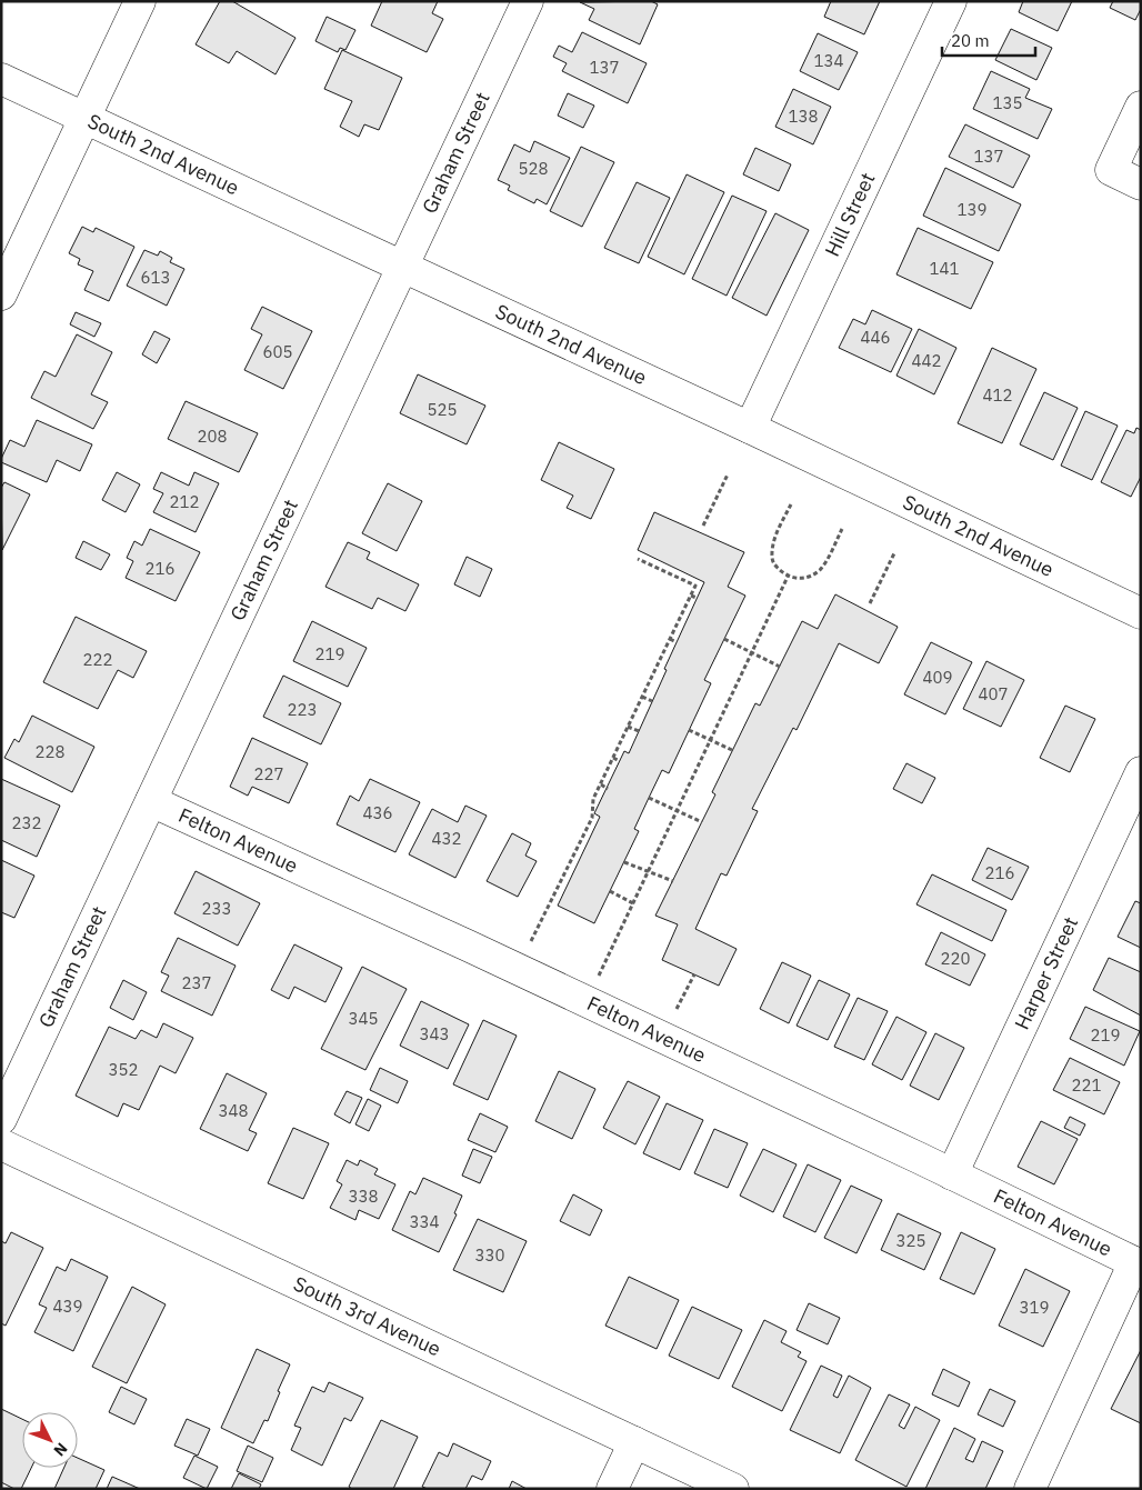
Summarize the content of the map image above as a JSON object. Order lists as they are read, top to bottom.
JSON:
{
  "streets": {
    "street": [
      "Graham Street",
      "South 2nd Avenue",
      "Hill Street",
      "Felton Avenue",
      "Harper Street",
      "South 3rd Avenue"
    ]
  },
  "crossings": [
    ["Graham Street", "South 2nd Avenue"],
    ["Graham Street", "Felton Avenue"],
    ["South 2nd Avenue", "Hill Street"],
    ["Felton Avenue", "Harper Street"]
  ],
  "house_numbers": [
    "134",
    "137",
    "135",
    "138",
    "137",
    "528",
    "139",
    "141",
    "613",
    "446",
    "605",
    "442",
    "412",
    "525",
    "208",
    "212",
    "216",
    "219",
    "222",
    "409",
    "407",
    "223",
    "228",
    "227",
    "436",
    "232",
    "432",
    "216",
    "233",
    "220",
    "237",
    "345",
    "343",
    "219",
    "352",
    "221",
    "348",
    "338",
    "334",
    "325",
    "330",
    "439",
    "319"
  ],
  "scale_bar": "20 m",
  "north": "bottom right"
}
